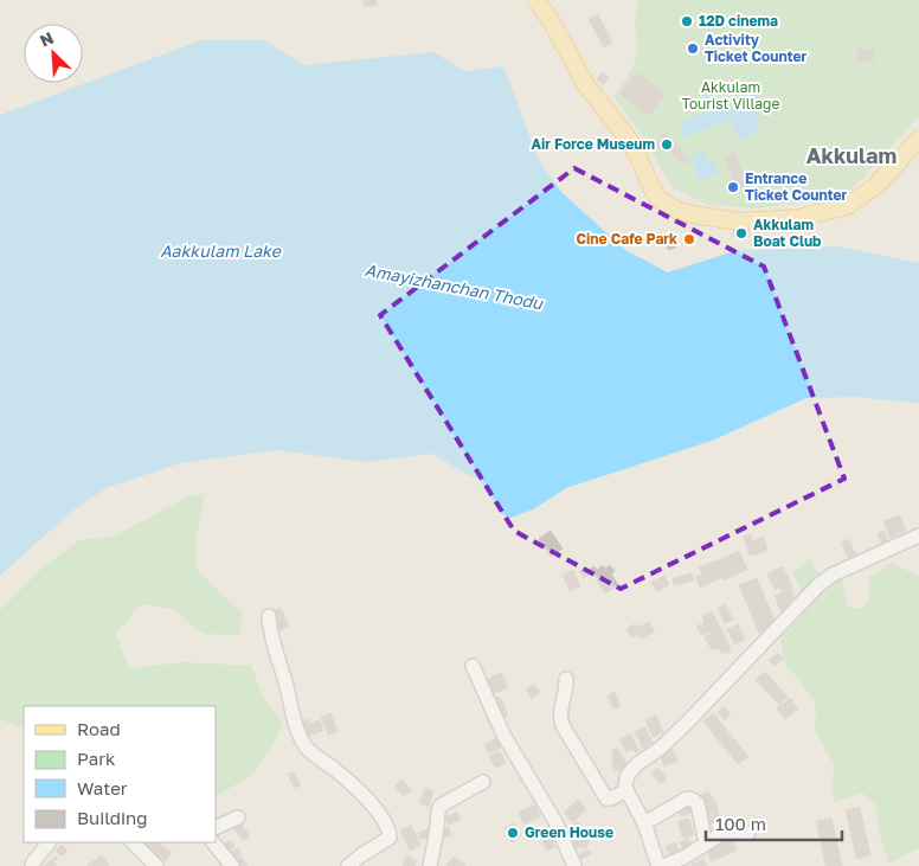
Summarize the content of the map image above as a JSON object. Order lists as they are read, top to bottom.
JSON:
{
  "districts": ["Akkulam"],
  "water": ["Aakkulam Lake", "Amayizhanchan Thodu"],
  "parks": ["Akkulam Tourist Village"],
  "places": [
    "12D cinema",
    "Activity Ticket Counter",
    "Air Force Museum",
    "Entrance Ticket Counter",
    "Akkulam Boat Club",
    "Cine Cafe Park",
    "Green House"
  ],
  "legend": [
    "Road",
    "Park",
    "Water",
    "Building"
  ],
  "scale_bar": "100 m",
  "north": "top left"
}
